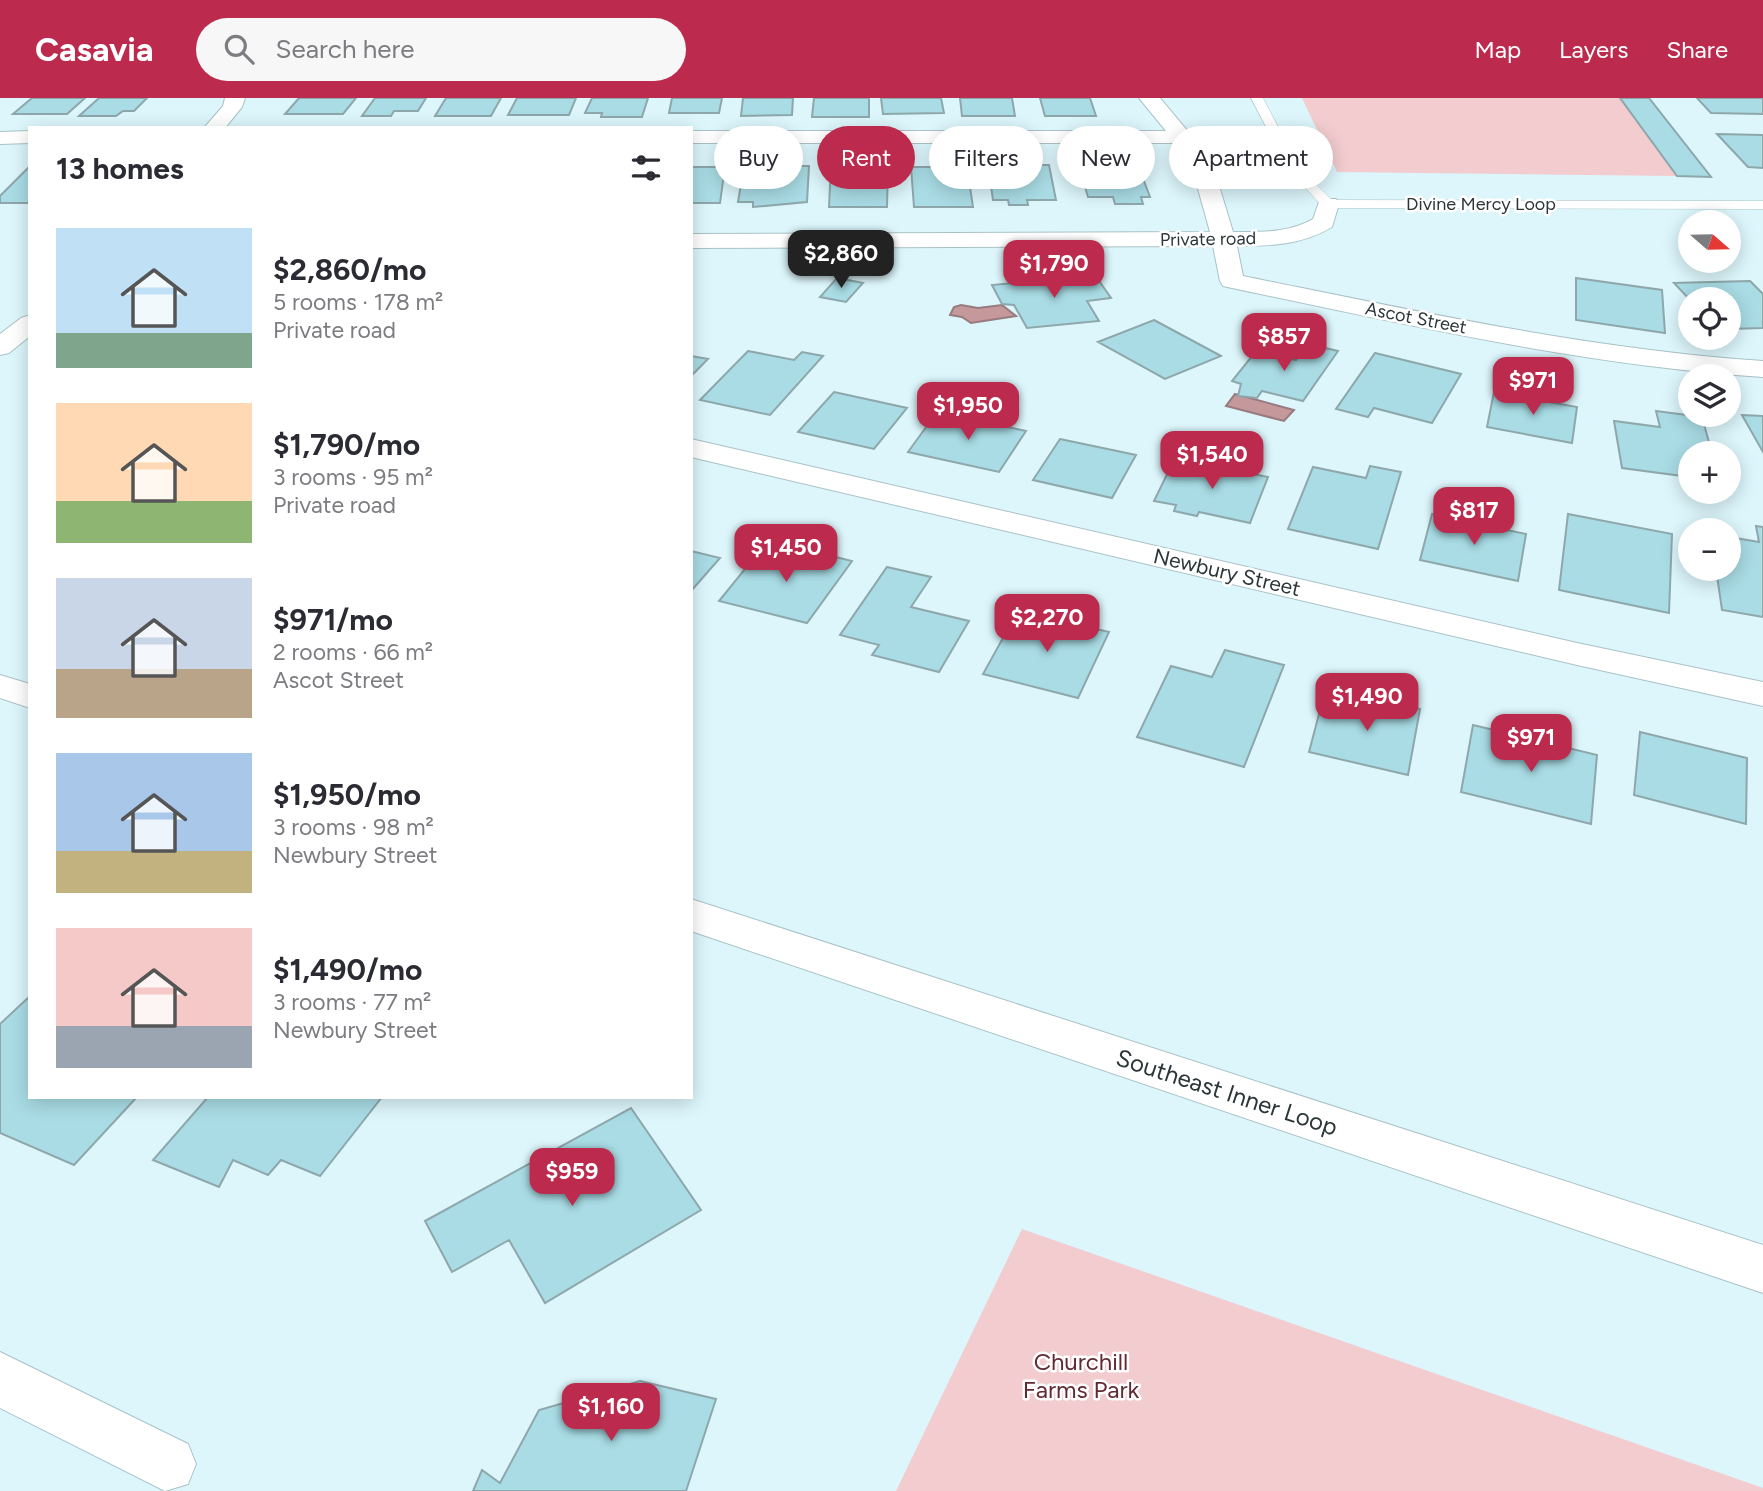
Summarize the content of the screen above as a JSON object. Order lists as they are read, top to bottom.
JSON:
{
  "streets": {
    "street": [
      "Private road",
      "Ascot Street",
      "Newbury Street",
      "Southeast Inner Loop"
    ],
    "lane": ["Divine Mercy Loop"]
  },
  "crossings": [
    ["Divine Mercy Loop", "Private road"],
    ["Private road", "Ascot Street"]
  ],
  "parks": ["Churchill Farms Park"],
  "north": "right",
  "page": {
    "header": "Casavia",
    "search": "Search here",
    "nav": ["Map", "Layers", "Share"],
    "chip": [
      "Buy",
      "Rent",
      "Filters",
      "New",
      "Apartment"
    ],
    "heading": "13 homes",
    "map_buttons": ["+", "−"],
    "list": [
      {
        "name": "$2,860/mo",
        "note": "5 rooms · 178 m² · Private road"
      },
      {
        "name": "$1,790/mo",
        "note": "3 rooms · 95 m² · Private road"
      },
      {
        "name": "$971/mo",
        "note": "2 rooms · 66 m² · Ascot Street"
      },
      {
        "name": "$1,950/mo",
        "note": "3 rooms · 98 m² · Newbury Street"
      },
      {
        "name": "$1,490/mo",
        "note": "3 rooms · 77 m² · Newbury Street"
      }
    ],
    "price": [
      "$2,860",
      "$1,790",
      "$857",
      "$971",
      "$1,950",
      "$1,540",
      "$817",
      "$1,450",
      "$2,270",
      "$1,490",
      "$971",
      "$959",
      "$1,160"
    ]
  }
}
